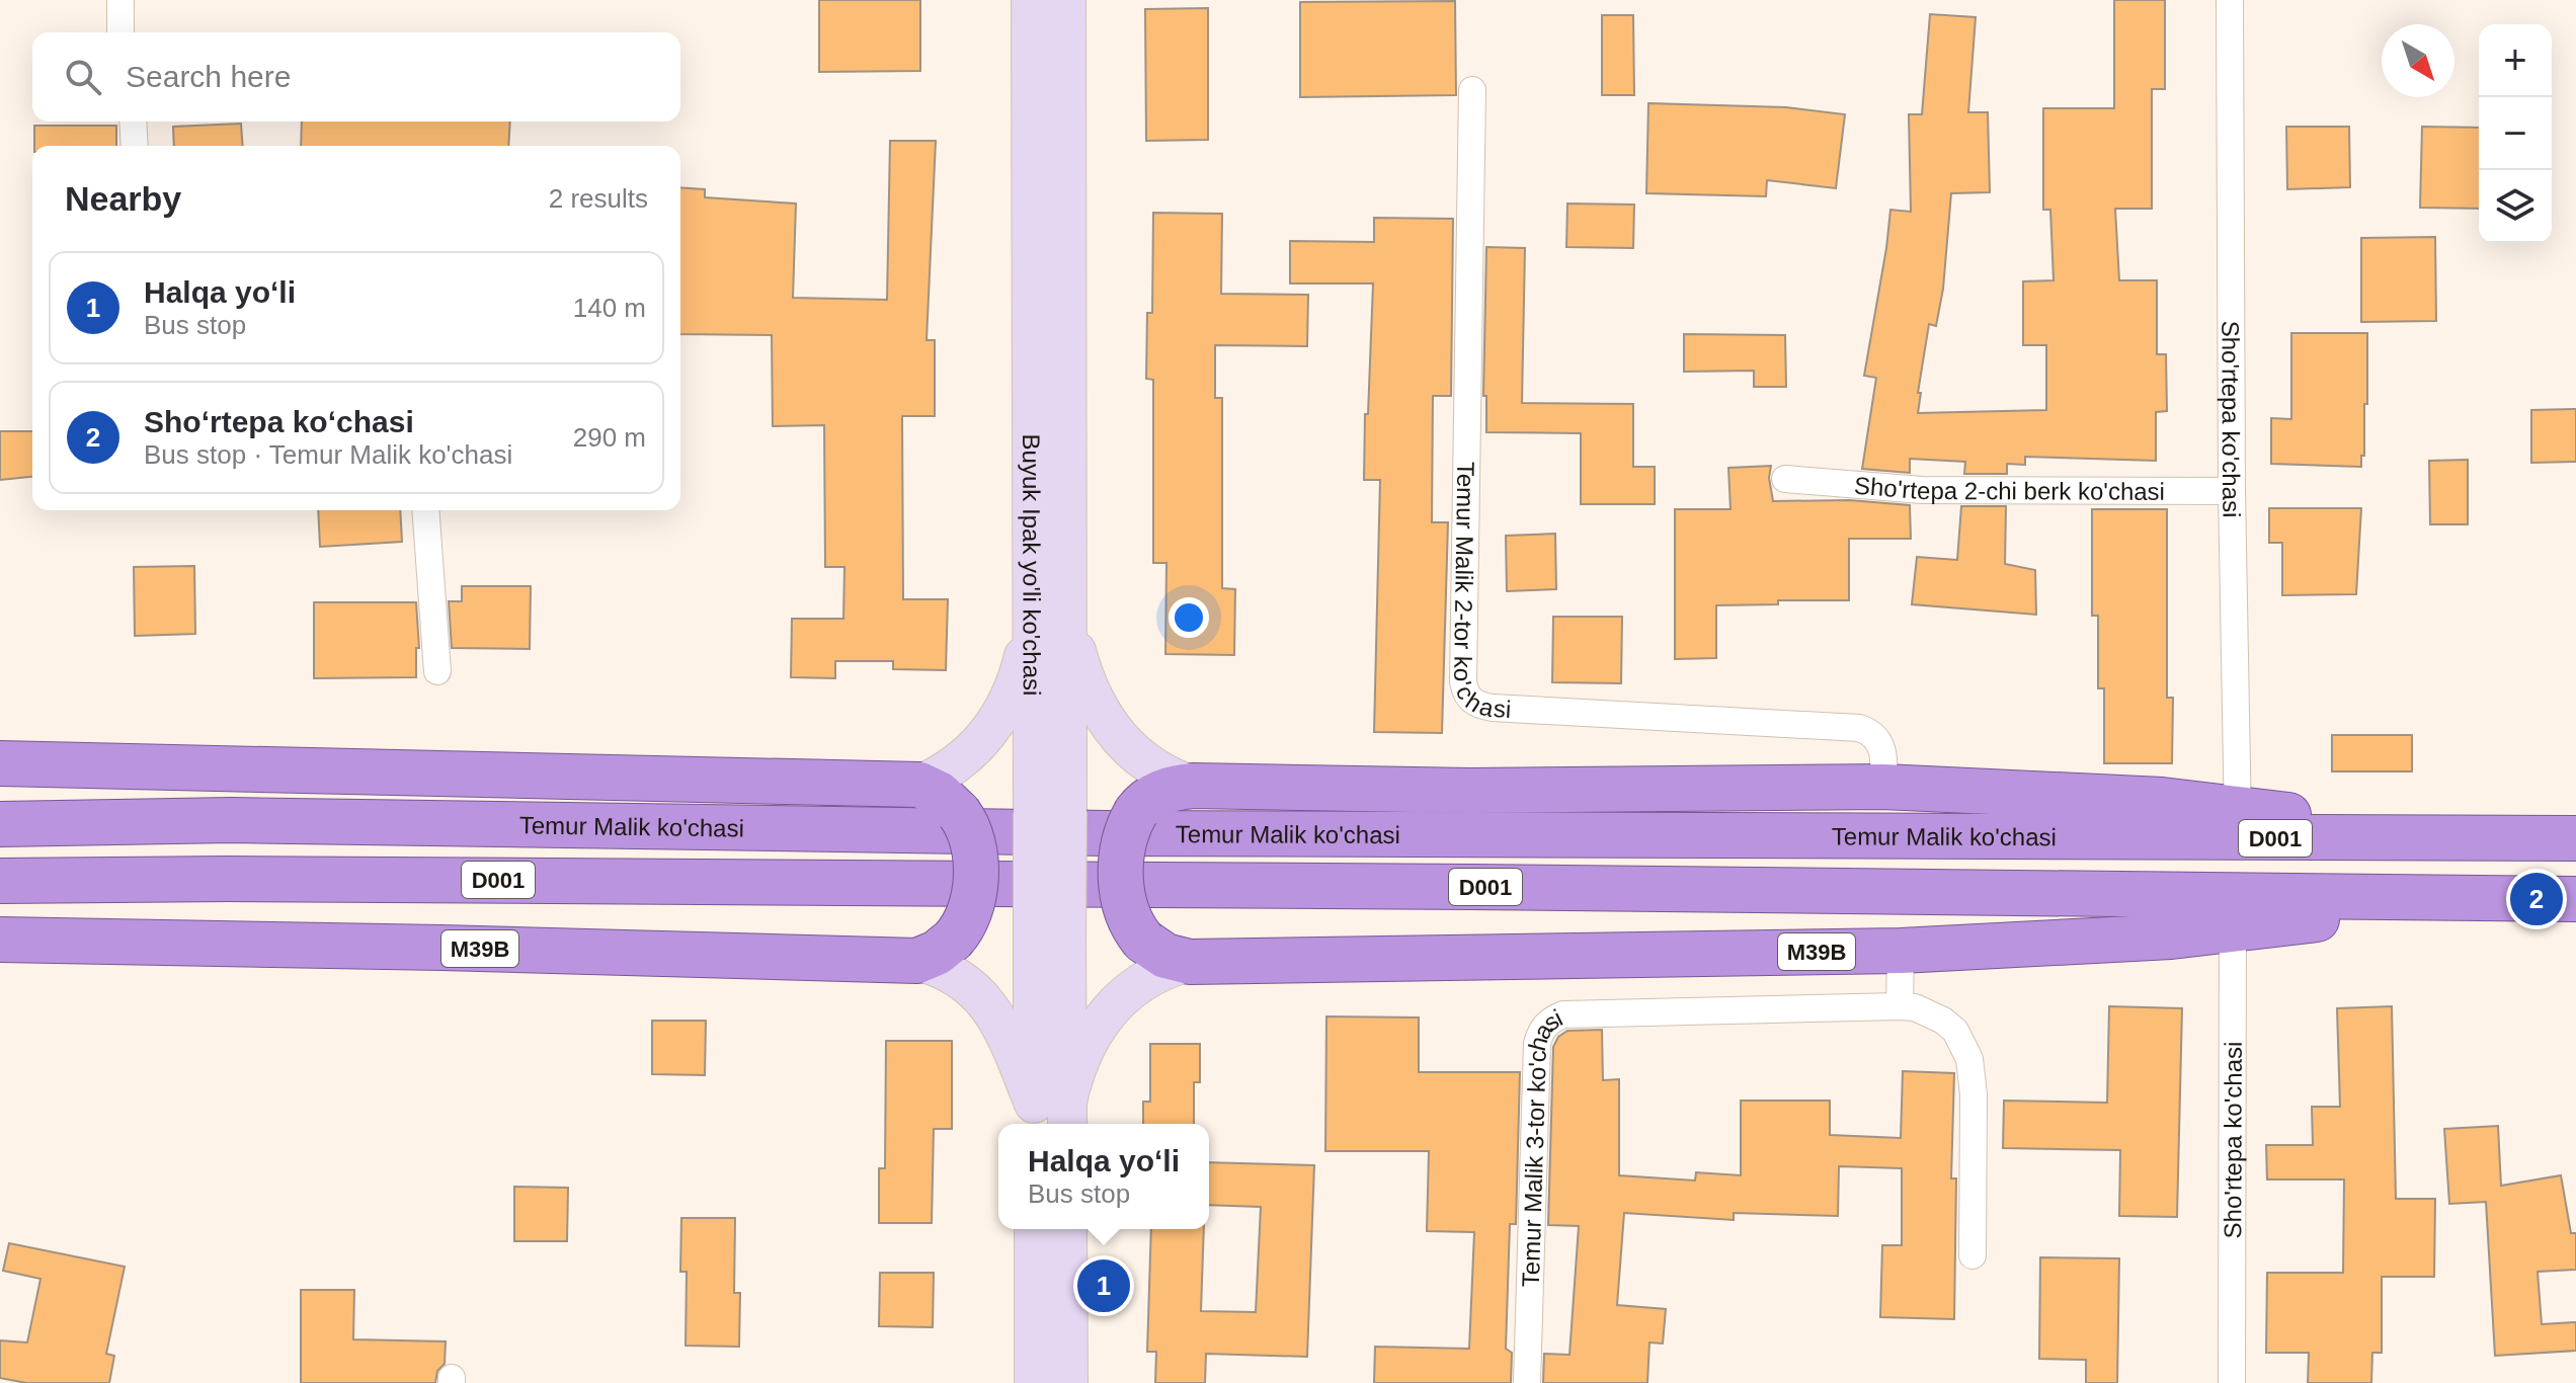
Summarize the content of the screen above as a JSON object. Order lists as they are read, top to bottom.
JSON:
{
  "streets": {
    "highway": ["Temur Malik ko'chasi", "D001", "M39B"],
    "main road": ["Buyuk Ipak yo'li ko'chasi"],
    "street": [
      "Sho'rtepa ko'chasi",
      "Sho'rtepa 2-chi berk ko'chasi",
      "Temur Malik 2-tor ko'chasi",
      "Temur Malik 3-tor ko'chasi"
    ]
  },
  "crossings": [
    ["Sho'rtepa ko'chasi", "Sho'rtepa 2-chi berk ko'chasi"],
    ["Sho'rtepa ko'chasi", "Temur Malik ko'chasi"],
    ["Sho'rtepa ko'chasi", "M39B"],
    ["Buyuk Ipak yo'li ko'chasi", "M39B"],
    ["Temur Malik ko'chasi", "M39B"]
  ],
  "north": "bottom right",
  "page": {
    "map_buttons": ["+", "−"],
    "search": "Search here",
    "heading": ["Nearby", "2 results"],
    "list": [
      {
        "mark": "1",
        "name": "Halqa yoʻli",
        "note": "Bus stop",
        "value": "140 m"
      },
      {
        "mark": "2",
        "name": "Shoʻrtepa koʻchasi",
        "note": "Bus stop · Temur Malik ko'chasi",
        "value": "290 m"
      }
    ],
    "pins": ["2", "1"],
    "popup": ["Halqa yoʻli", "Bus stop"]
  }
}
